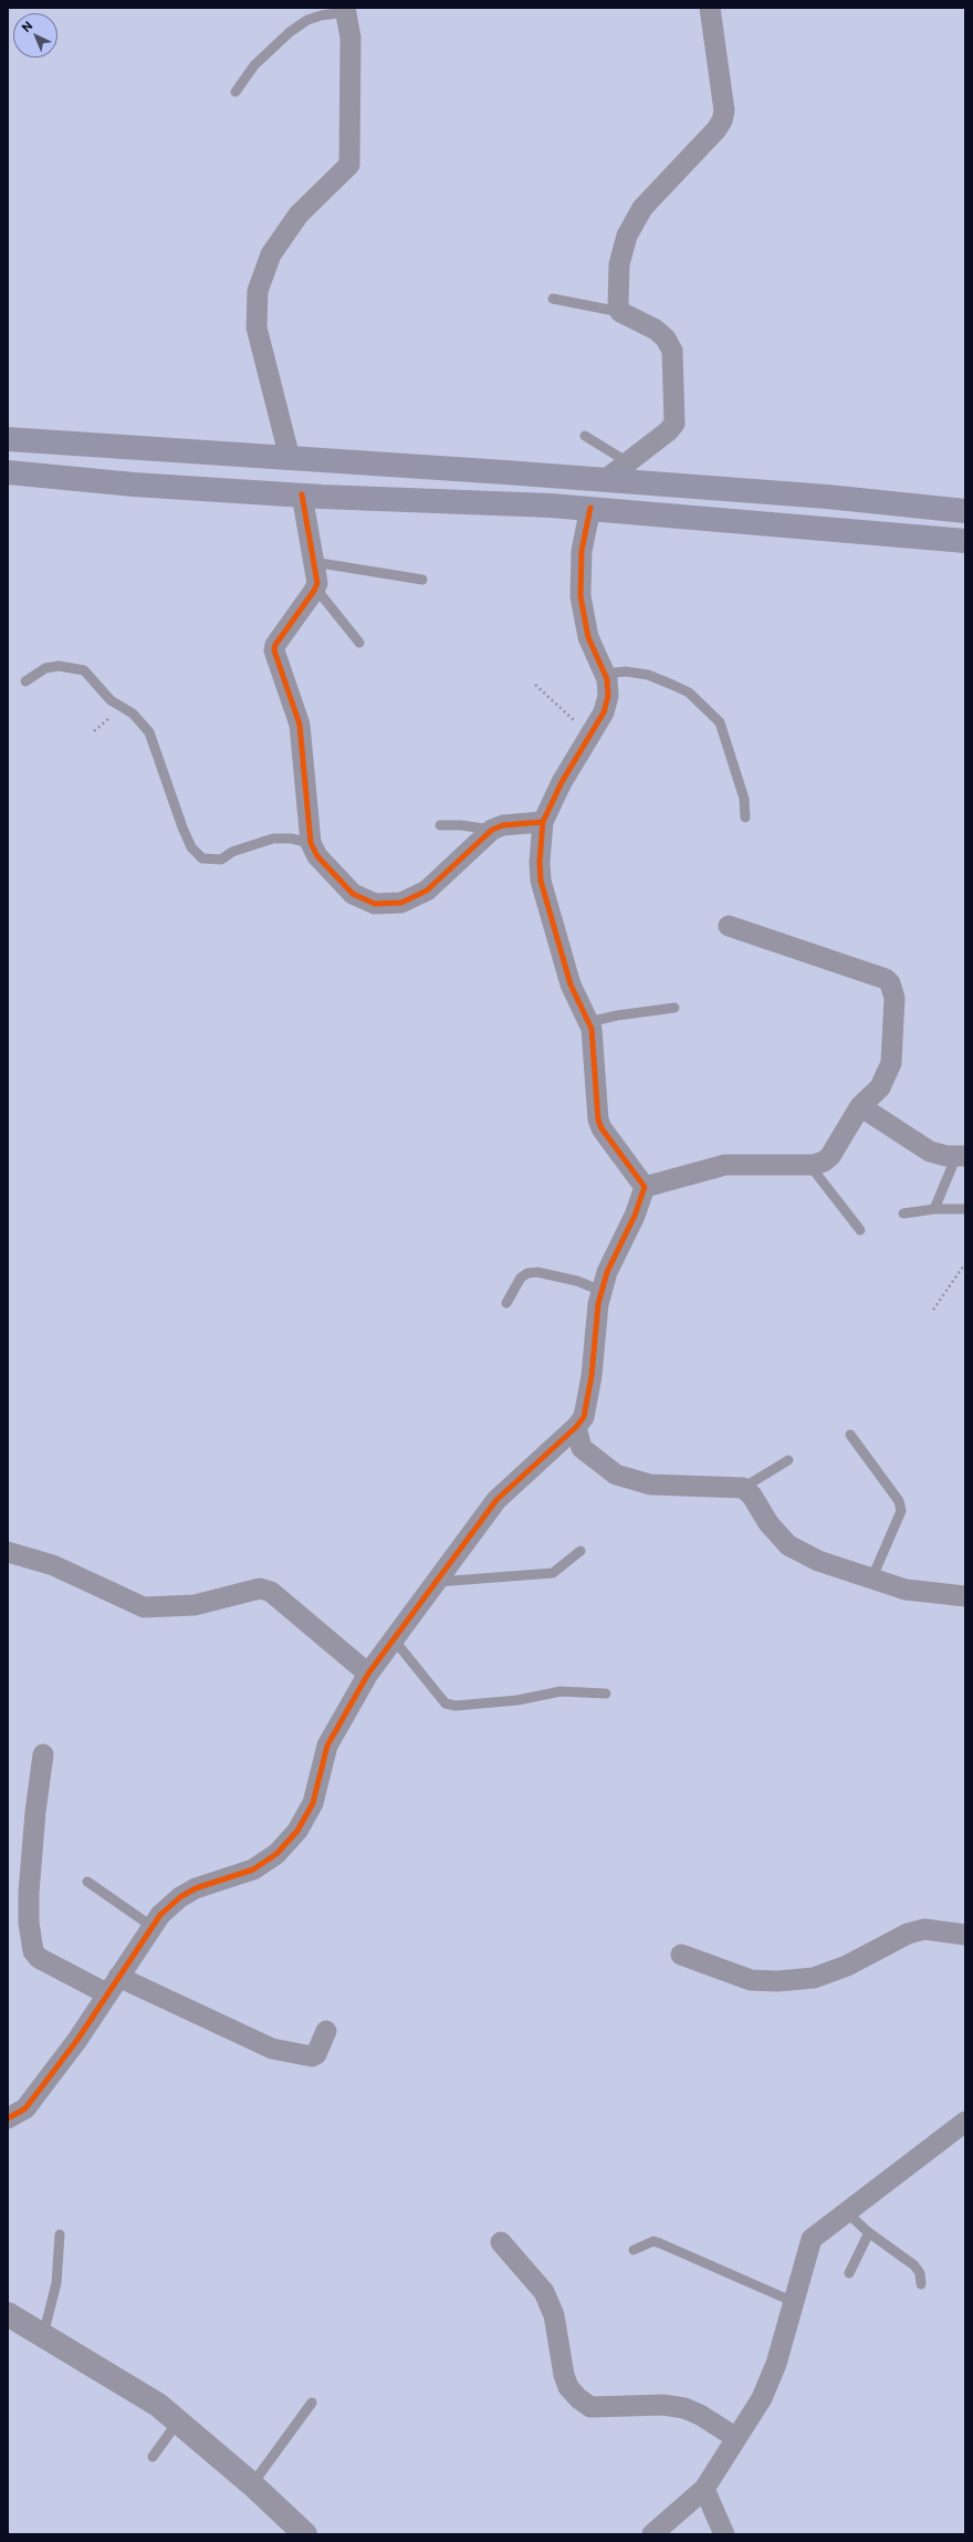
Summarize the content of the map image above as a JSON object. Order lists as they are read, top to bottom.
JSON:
{
  "north": "top left"
}
